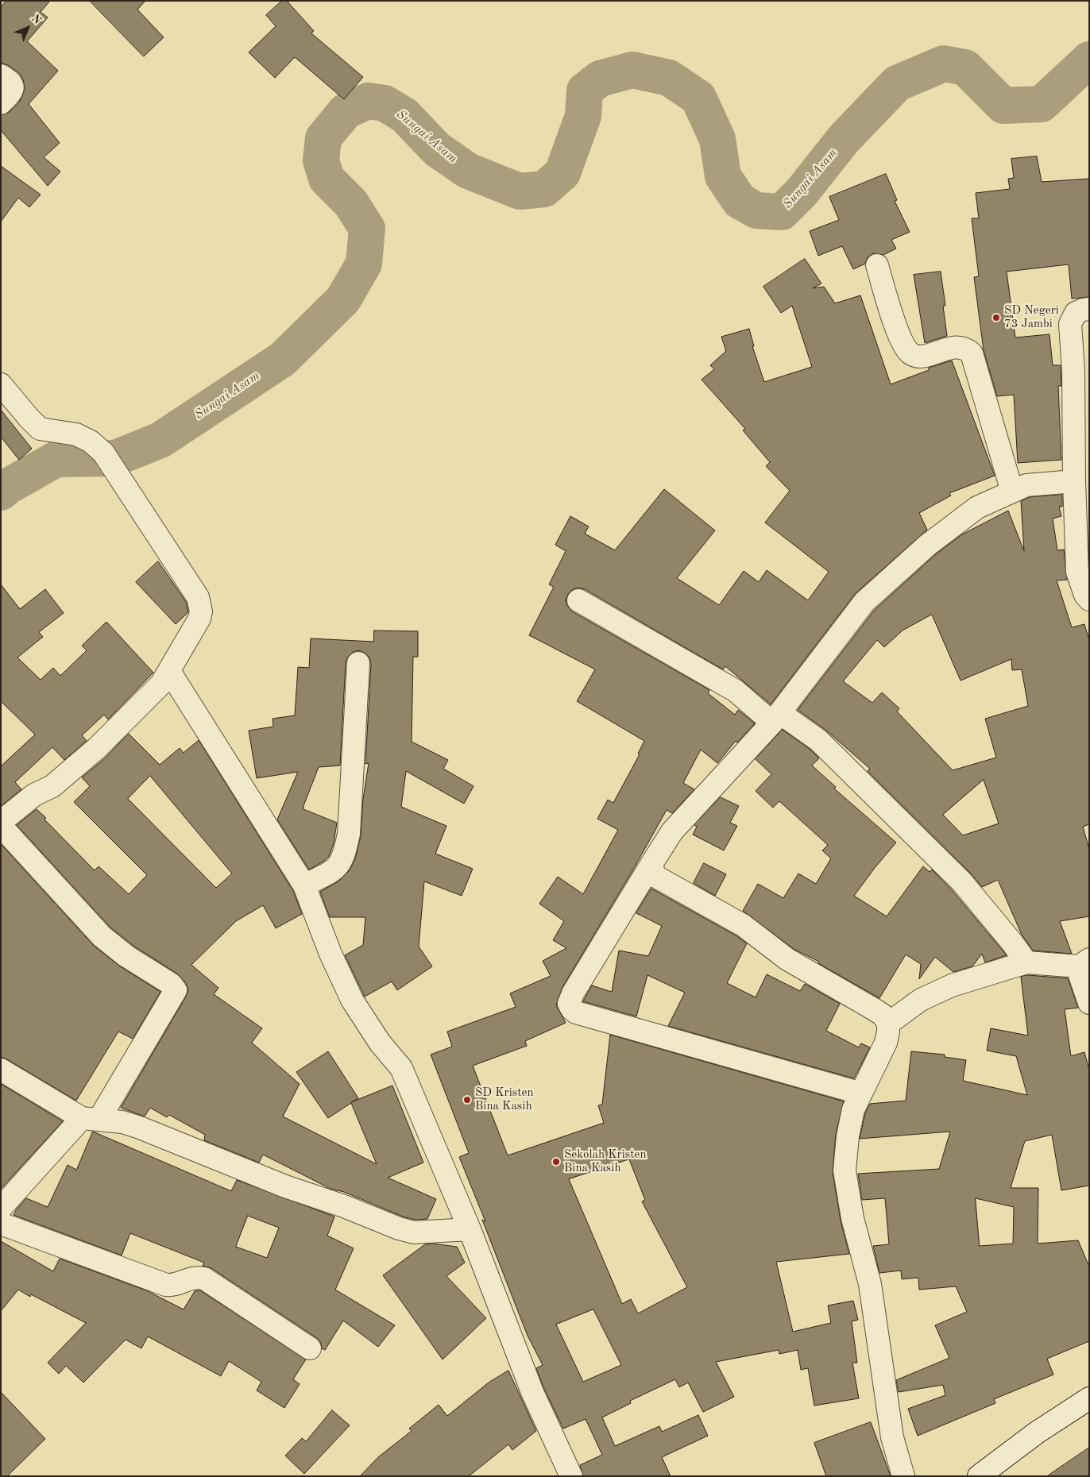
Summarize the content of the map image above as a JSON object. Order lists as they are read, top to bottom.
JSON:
{
  "water": ["Sungai Asam"],
  "places": ["SD Negeri 73 Jambi", "SD Kristen Bina Kasih", "Sekolah Kristen Bina Kasih"],
  "north": "top right"
}
